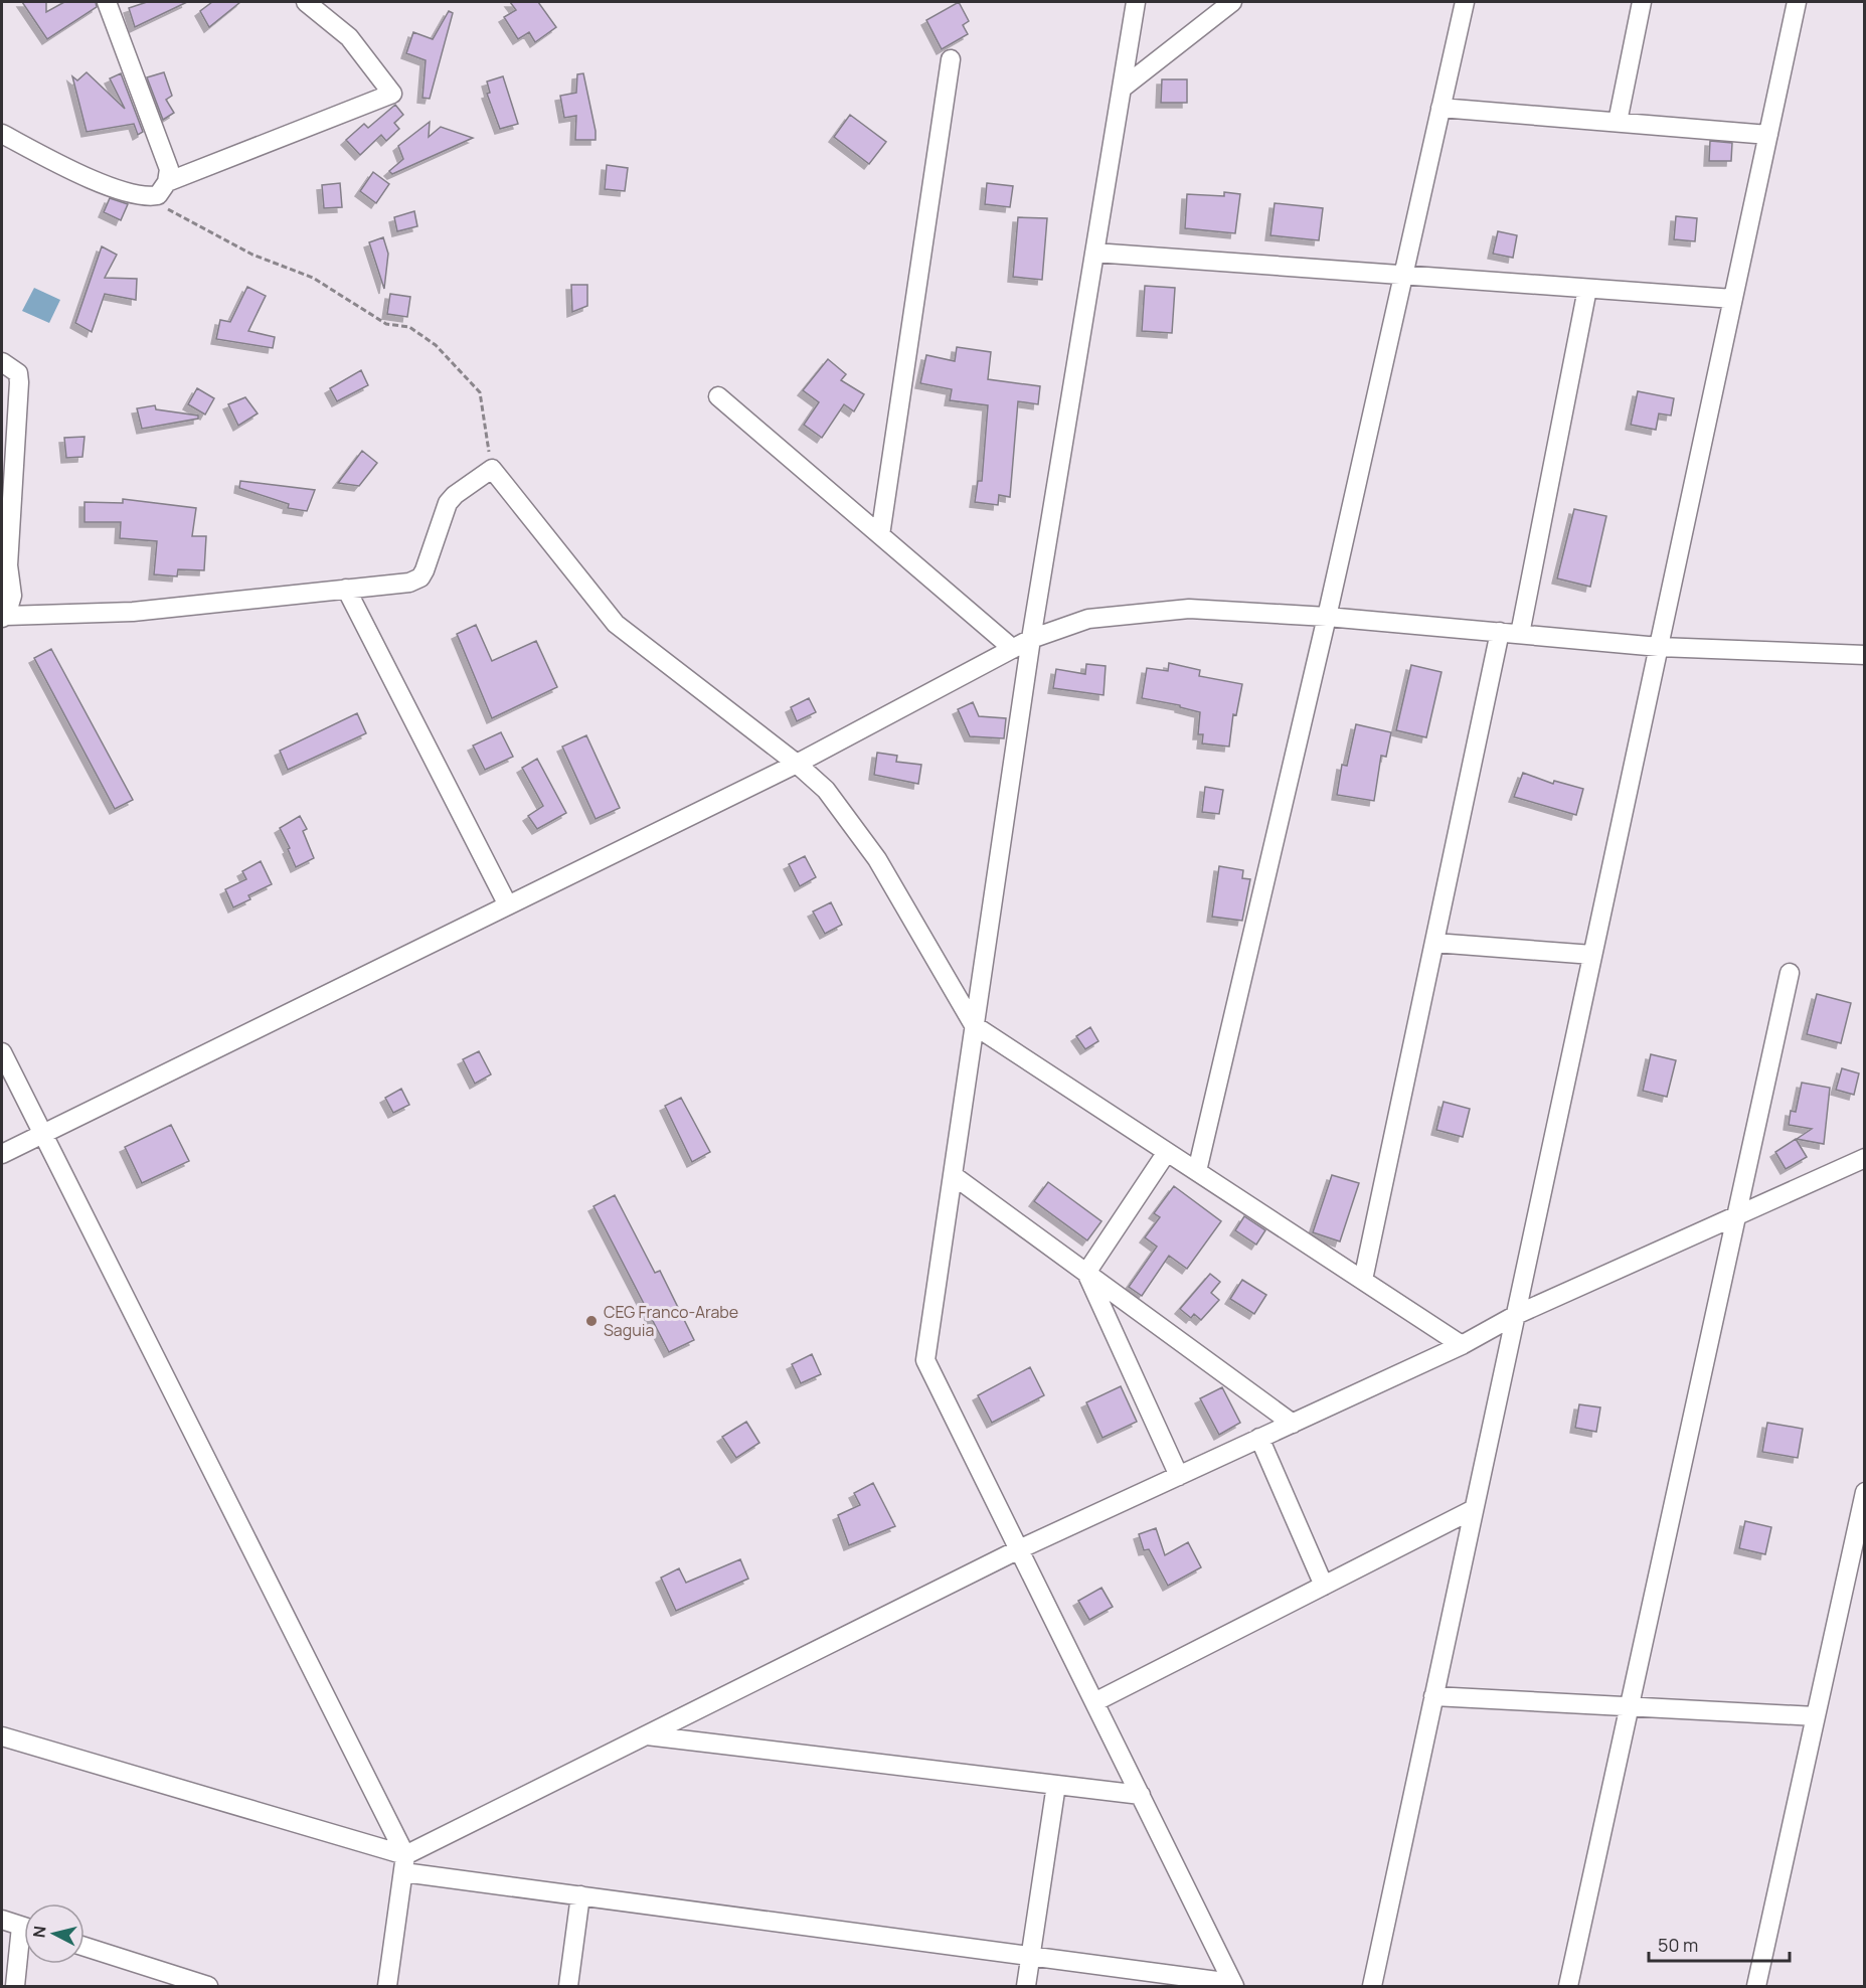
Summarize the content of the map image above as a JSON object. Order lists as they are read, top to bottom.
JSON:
{
  "places": ["CEG Franco-Arabe Saguia"],
  "scale_bar": "50 m",
  "north": "left"
}
